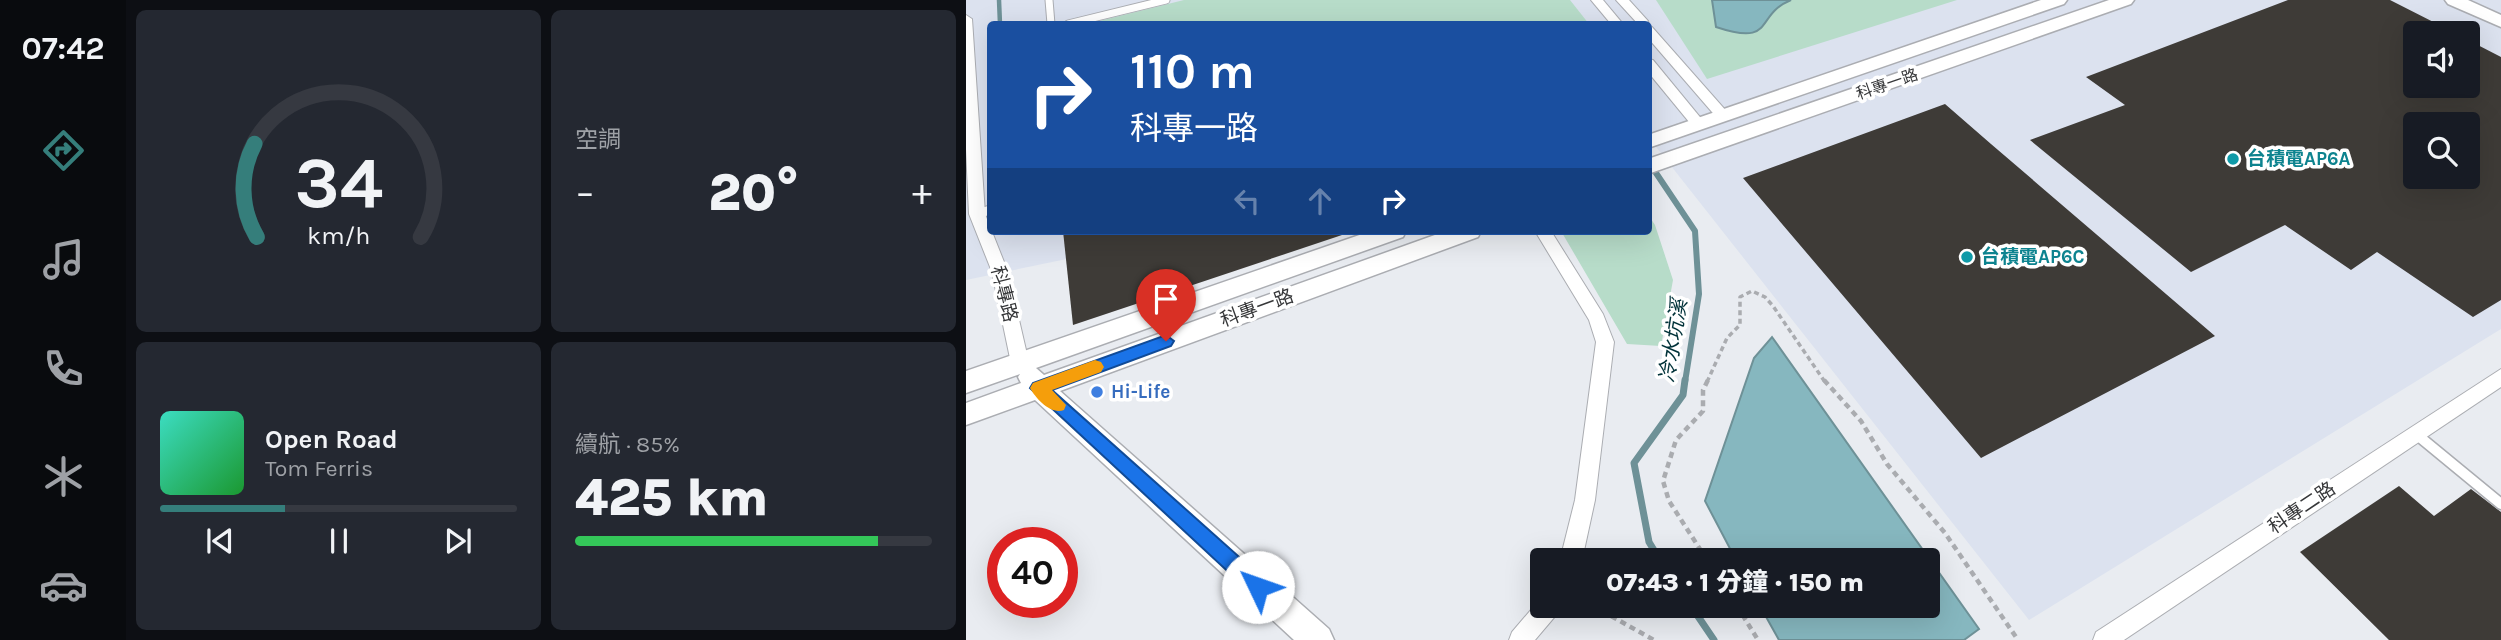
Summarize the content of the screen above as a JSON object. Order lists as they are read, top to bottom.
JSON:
{
  "streets": {
    "street": ["科專一路", "科專路", "科專二路"]
  },
  "crossings": [
    ["科專一路", "科專路"]
  ],
  "water": ["冷水坑溪"],
  "places": ["台積電AP6A", "台積電AP6C", "Hi-Life"],
  "page": {
    "tabs": "07:42",
    "tile": [
      "空調",
      ["續航 · 85%", "425 km"]
    ],
    "turn": ["110 m", "科專一路"],
    "heat": ["−", "20°", "+"],
    "song": ["Open Road", "Tom Ferris"],
    "limit": "40",
    "trip": "07:43 · 1 分鐘 · 150 m",
    "gauge": ["34", "km/h"]
  }
}
